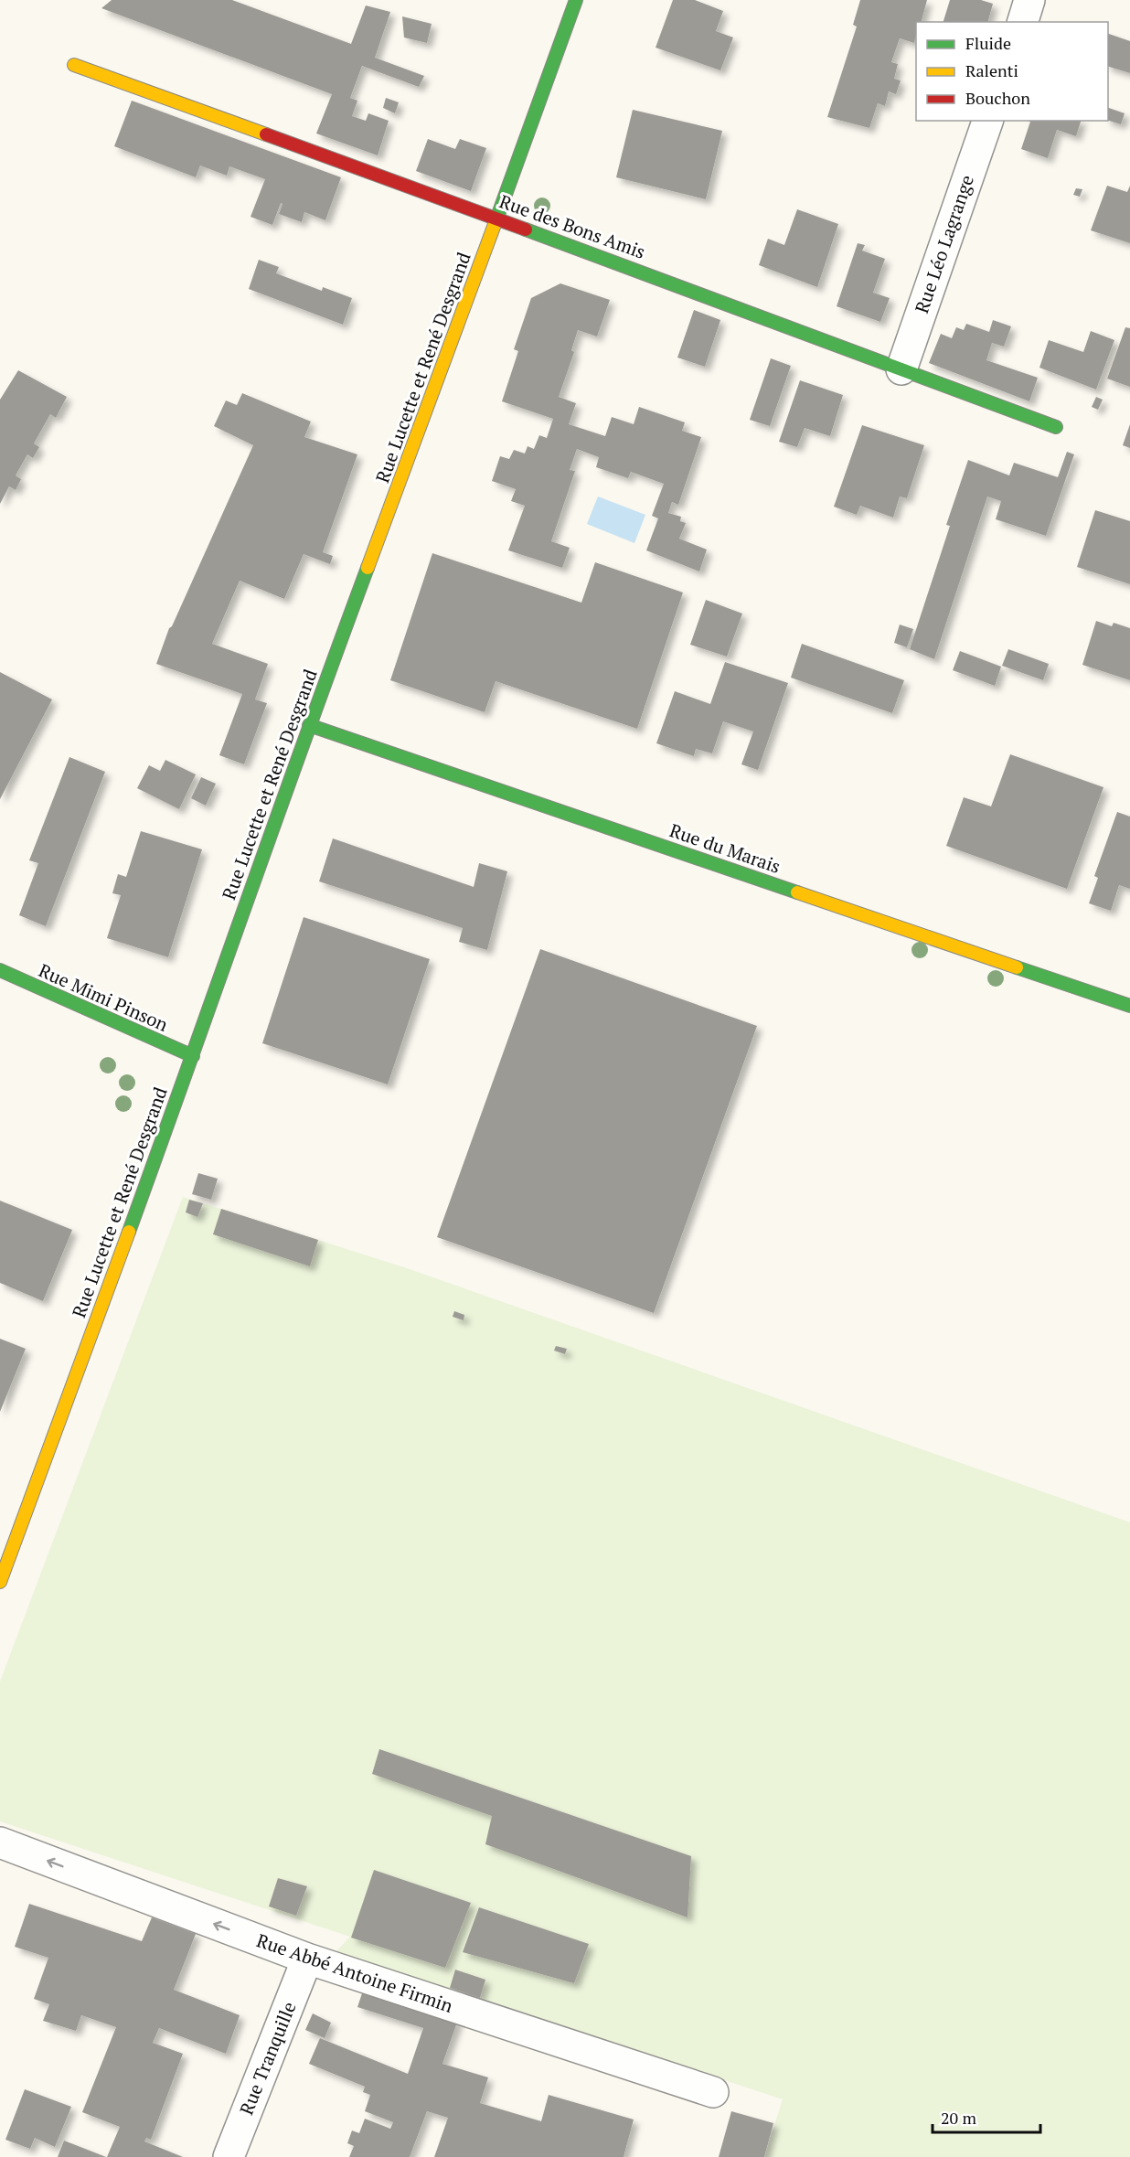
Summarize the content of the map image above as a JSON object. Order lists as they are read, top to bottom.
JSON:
{
  "streets": {
    "street": [
      "Rue des Bons Amis",
      "Rue Léo Lagrange",
      "Rue Lucette et René Desgrand",
      "Rue du Marais",
      "Rue Mimi Pinson",
      "Rue Abbé Antoine Firmin",
      "Rue Tranquille"
    ]
  },
  "crossings": [
    ["Rue des Bons Amis", "Rue Léo Lagrange"],
    ["Rue des Bons Amis", "Rue Lucette et René Desgrand"],
    ["Rue Lucette et René Desgrand", "Rue du Marais"],
    ["Rue Lucette et René Desgrand", "Rue Mimi Pinson"],
    ["Rue Abbé Antoine Firmin", "Rue Tranquille"]
  ],
  "one_way": ["Rue Abbé Antoine Firmin"],
  "legend": ["Fluide", "Ralenti", "Bouchon"],
  "scale_bar": "20 m"
}
